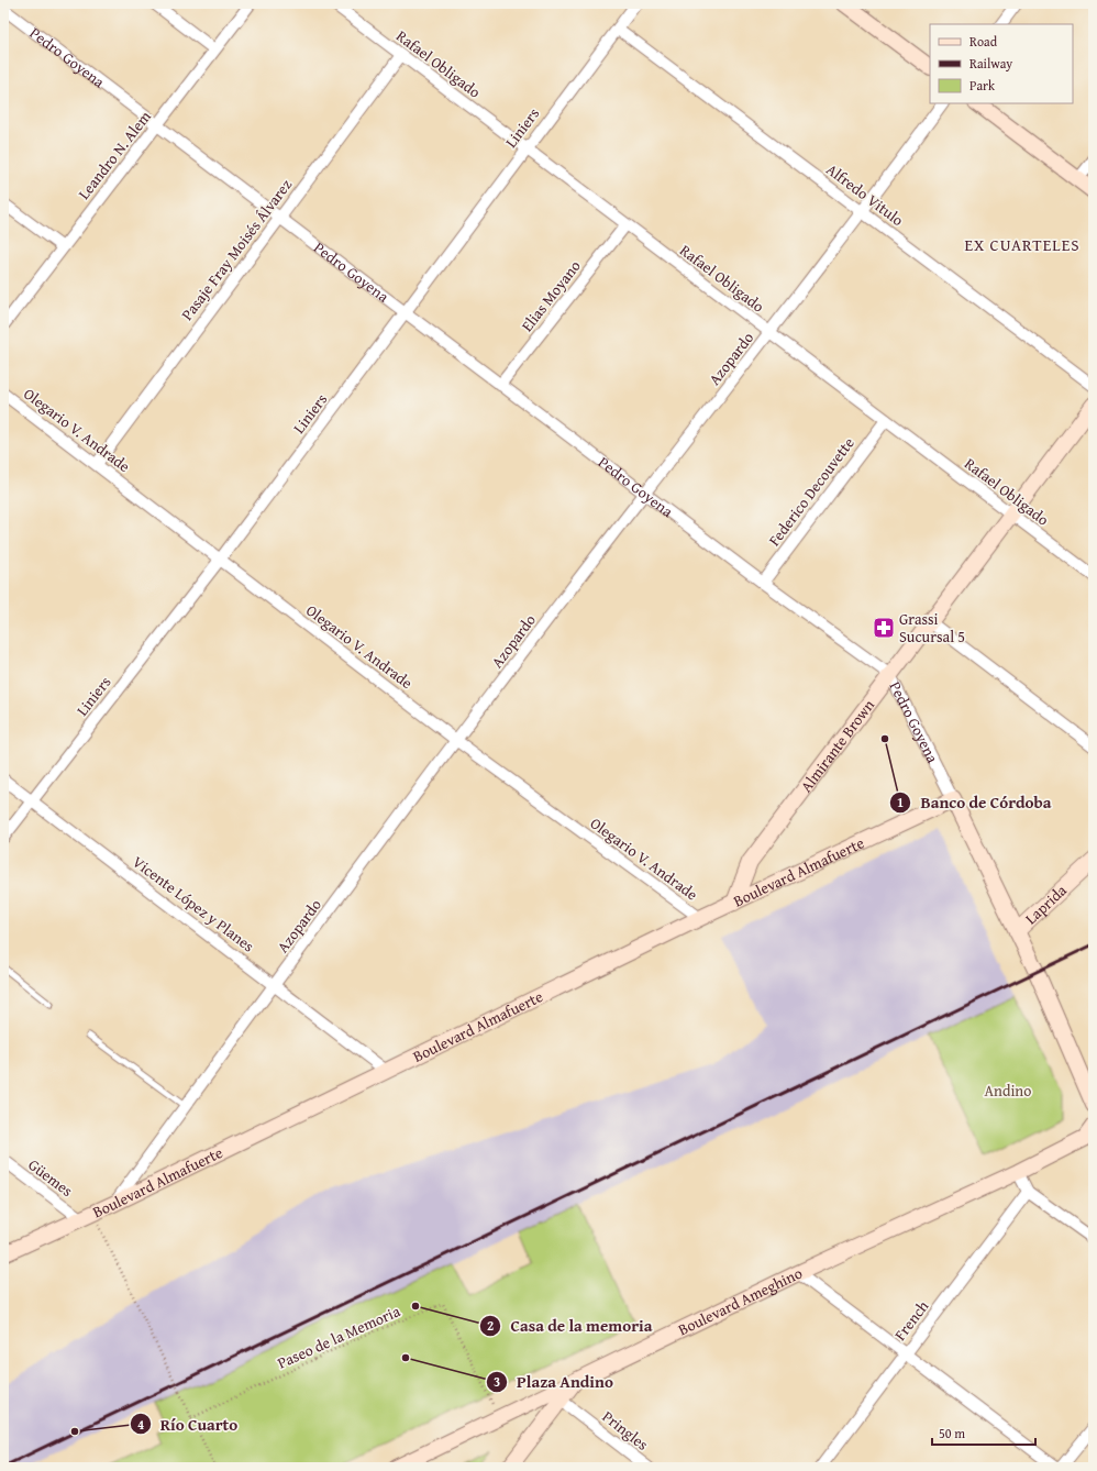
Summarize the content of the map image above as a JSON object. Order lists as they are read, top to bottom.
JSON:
{
  "streets": {
    "main road": [
      "Pedro Goyena",
      "Almirante Brown",
      "Boulevard Almafuerte",
      "Laprida",
      "Boulevard Ameghino"
    ],
    "street": [
      "Rafael Obligado",
      "Liniers",
      "Leandro N. Alem",
      "Alfredo Vitulo",
      "Pasaje Fray Moisés Álvarez",
      "Elias Moyano",
      "Azopardo",
      "Olegario V. Andrade",
      "Federico Decouvette",
      "Vicente López y Planes",
      "Güemes",
      "French",
      "Pringles"
    ],
    "path": ["Paseo de la Memoria"]
  },
  "crossings": [
    ["Pedro Goyena", "Liniers"],
    ["Pedro Goyena", "Leandro N. Alem"],
    ["Pedro Goyena", "Pasaje Fray Moisés Álvarez"],
    ["Pedro Goyena", "Elias Moyano"],
    ["Pedro Goyena", "Azopardo"],
    ["Pedro Goyena", "Federico Decouvette"],
    ["Pedro Goyena", "Almirante Brown"],
    ["Pedro Goyena", "Boulevard Almafuerte"],
    ["Pedro Goyena", "Laprida"],
    ["Rafael Obligado", "Liniers"],
    ["Rafael Obligado", "Pasaje Fray Moisés Álvarez"],
    ["Rafael Obligado", "Elias Moyano"],
    ["Rafael Obligado", "Azopardo"],
    ["Rafael Obligado", "Federico Decouvette"],
    ["Rafael Obligado", "Almirante Brown"],
    ["Liniers", "Alfredo Vitulo"],
    ["Liniers", "Olegario V. Andrade"],
    ["Liniers", "Vicente López y Planes"],
    ["Alfredo Vitulo", "Azopardo"],
    ["Pasaje Fray Moisés Álvarez", "Olegario V. Andrade"],
    ["Azopardo", "Olegario V. Andrade"],
    ["Azopardo", "Boulevard Almafuerte"],
    ["Azopardo", "Vicente López y Planes"],
    ["Olegario V. Andrade", "Boulevard Almafuerte"],
    ["Almirante Brown", "Boulevard Almafuerte"],
    ["Boulevard Almafuerte", "Vicente López y Planes"],
    ["Boulevard Almafuerte", "Güemes"]
  ],
  "districts": ["EX CUARTELES"],
  "parks": ["Andino"],
  "places": {
    "pharmacy": ["Grassi Sucursal 5"],
    "other": [
      "Banco de Córdoba",
      "Casa de la memoria",
      "Plaza Andino",
      "Río Cuarto"
    ]
  },
  "legend": ["Road", "Railway", "Park"],
  "scale_bar": "50 m"
}
